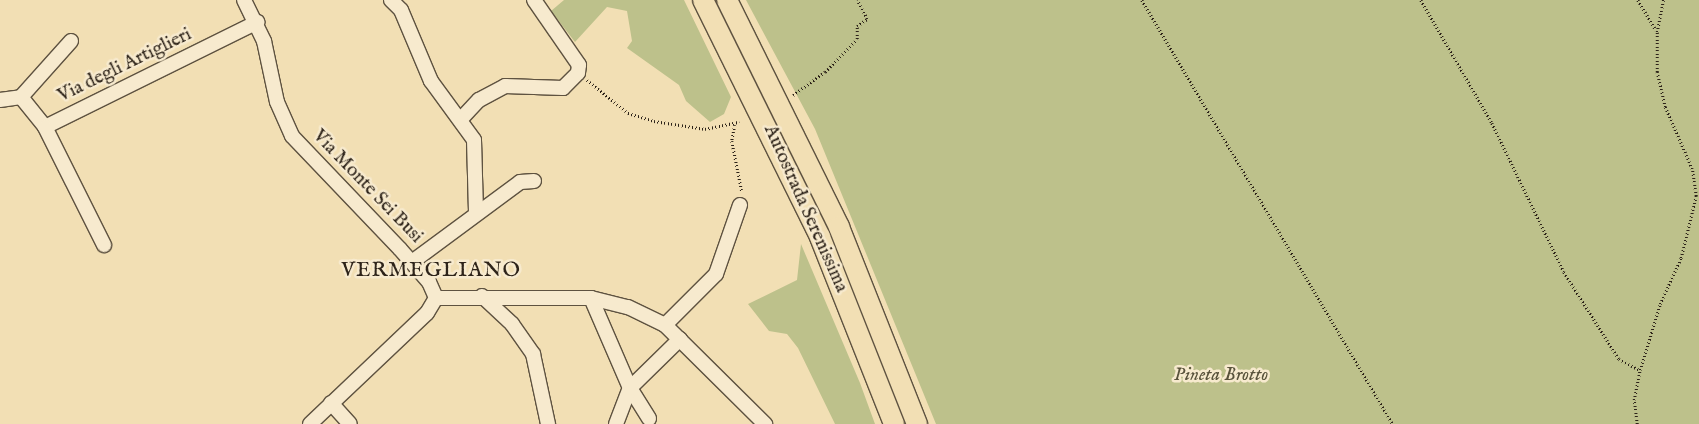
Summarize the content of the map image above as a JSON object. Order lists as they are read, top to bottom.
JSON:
{
  "streets": {
    "highway": ["Autostrada Serenissima"],
    "street": ["Via degli Artiglieri", "Via Monte Sei Busi"]
  },
  "crossings": [
    ["Via degli Artiglieri", "Via Monte Sei Busi"]
  ],
  "districts": ["VERMEGLIANO"],
  "parks": ["Pineta Brotto"]
}
